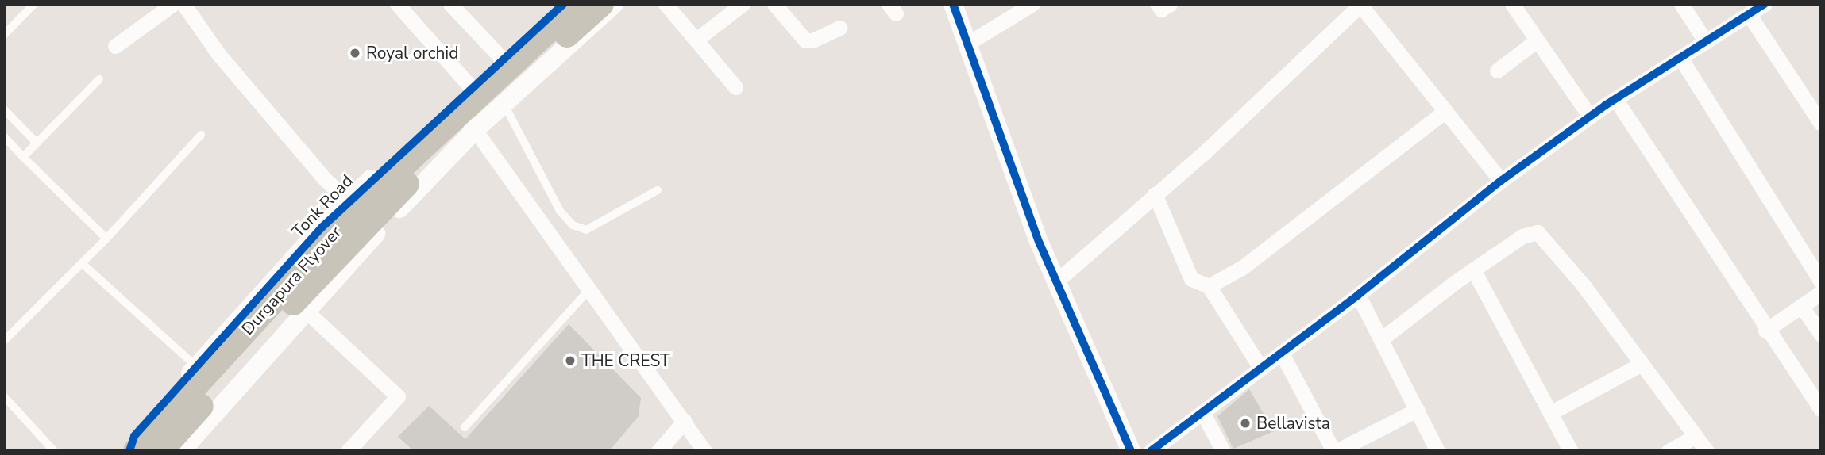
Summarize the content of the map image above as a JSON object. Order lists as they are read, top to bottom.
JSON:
{
  "streets": {
    "main road": ["Durgapura Flyover"],
    "street": ["Tonk Road"]
  },
  "crossings": [
    ["Tonk Road", "Durgapura Flyover"]
  ],
  "places": ["Royal orchid", "THE CREST", "Bellavista"]
}
